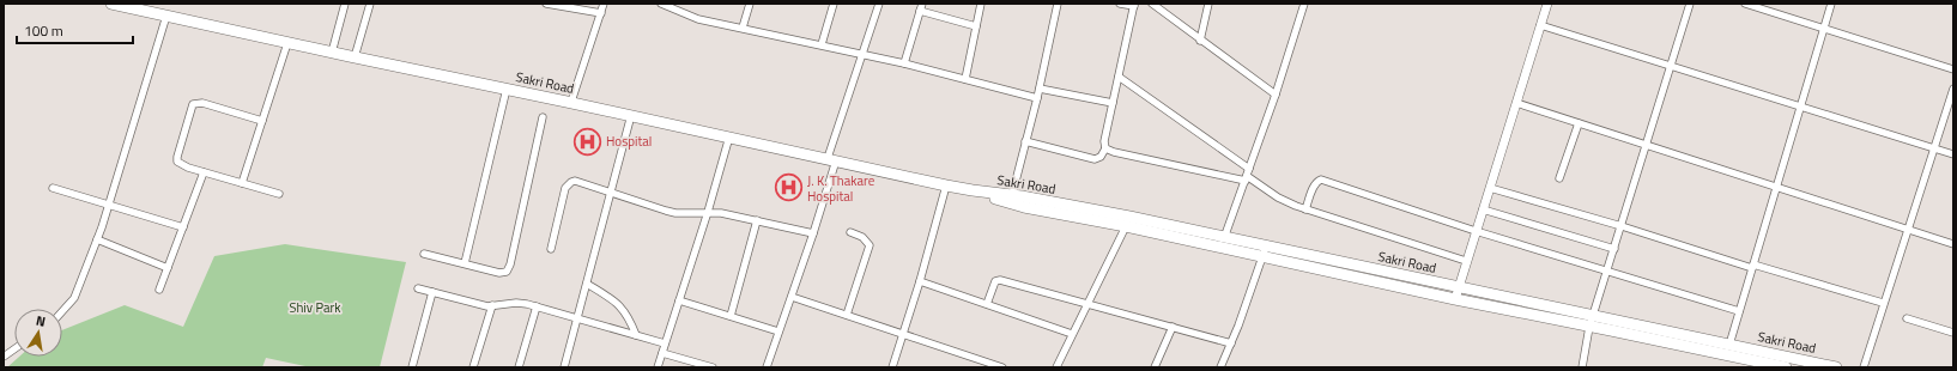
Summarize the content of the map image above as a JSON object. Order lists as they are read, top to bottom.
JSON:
{
  "streets": {
    "main road": ["Sakri Road"]
  },
  "parks": ["Shiv Park"],
  "places": {
    "hospital": ["Hospital", "J. K. Thakare Hospital"]
  },
  "scale_bar": "100 m",
  "north": "top"
}
